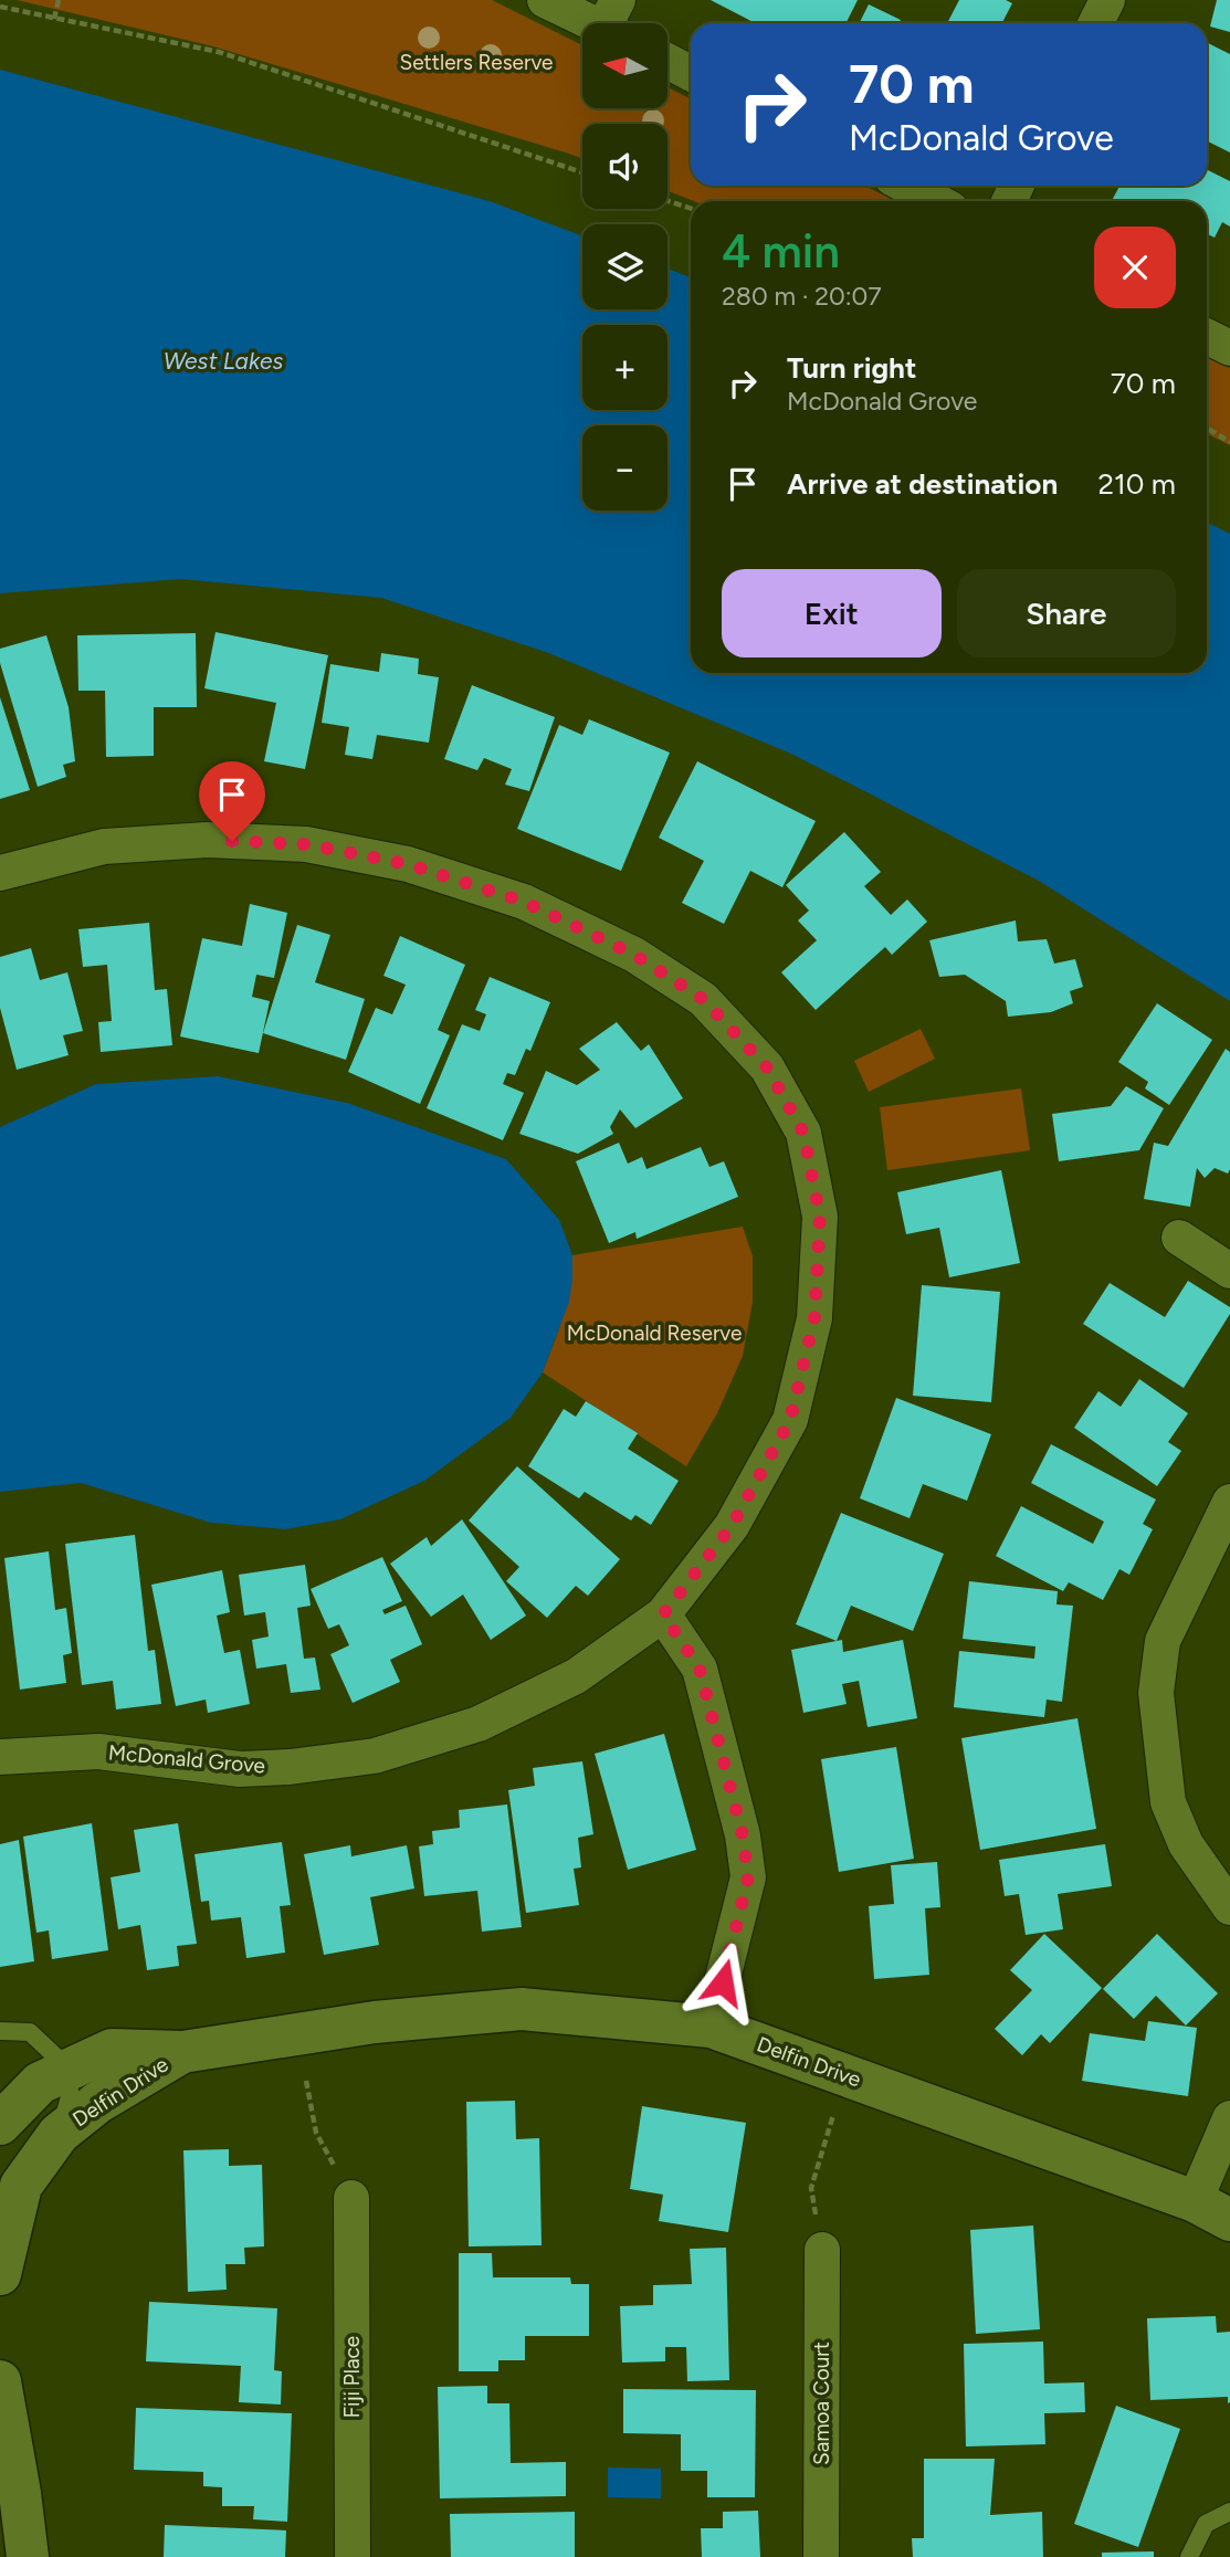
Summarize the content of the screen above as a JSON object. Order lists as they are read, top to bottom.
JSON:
{
  "streets": {
    "street": [
      "McDonald Grove",
      "Delfin Drive",
      "Fiji Place",
      "Samoa Court"
    ]
  },
  "water": ["West Lakes"],
  "parks": ["Settlers Reserve", "McDonald Reserve"],
  "north": "left",
  "page": {
    "map_buttons": ["+", "−"],
    "turn": ["70 m", "McDonald Grove"],
    "heading": ["4 min", "280 m · 20:07"],
    "list": [
      {
        "name": "Turn right",
        "note": "McDonald Grove",
        "value": "70 m"
      },
      {
        "name": "Arrive at destination",
        "value": "210 m"
      }
    ],
    "buttons": ["Exit", "Share"]
  }
}
